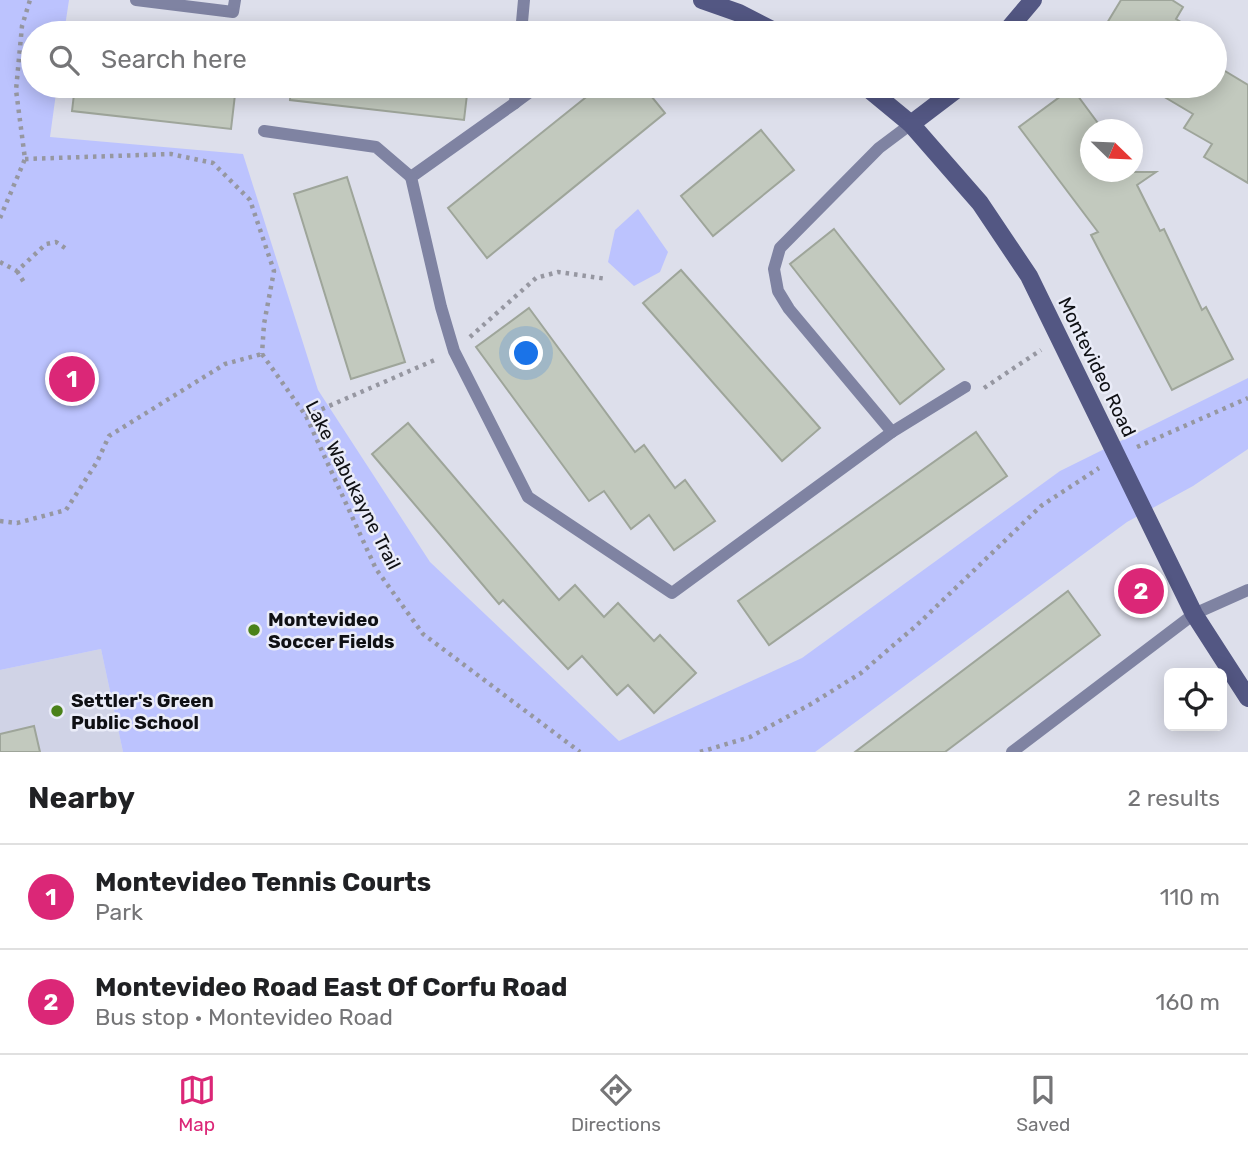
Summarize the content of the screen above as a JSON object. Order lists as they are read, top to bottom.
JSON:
{
  "streets": {
    "street": ["Montevideo Road"],
    "path": ["Lake Wabukayne Trail"]
  },
  "places": ["Montevideo Soccer Fields", "Settler's Green Public School"],
  "north": "bottom right",
  "page": {
    "search": "Search here",
    "pins": ["1", "2"],
    "heading": ["Nearby", "2 results"],
    "list": [
      {
        "mark": "1",
        "name": "Montevideo Tennis Courts",
        "note": "Park",
        "value": "110 m"
      },
      {
        "mark": "2",
        "name": "Montevideo Road East Of Corfu Road",
        "note": "Bus stop · Montevideo Road",
        "value": "160 m"
      }
    ],
    "nav": ["Map", "Directions", "Saved"]
  }
}
